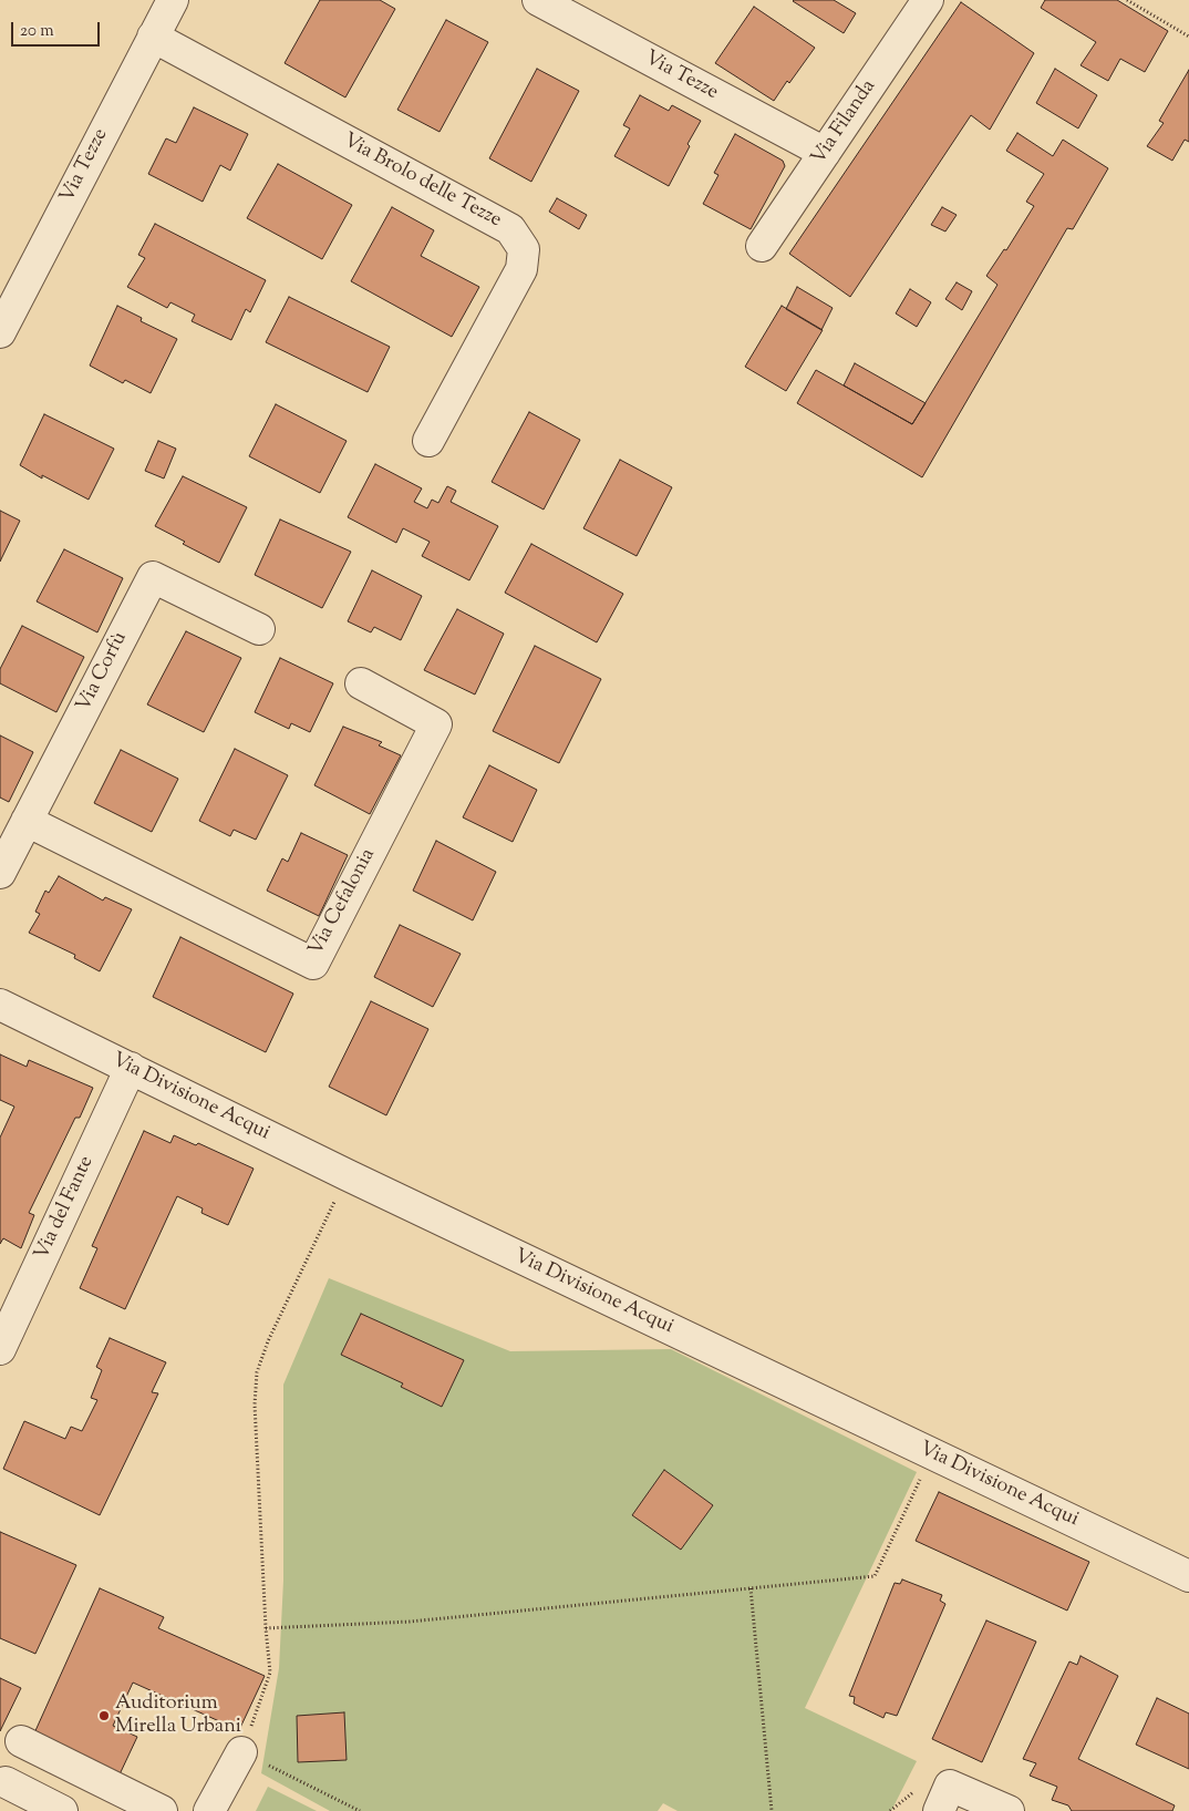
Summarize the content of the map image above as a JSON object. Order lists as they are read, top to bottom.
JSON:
{
  "streets": {
    "street": [
      "Via Tezze",
      "Via Filanda",
      "Via Brolo delle Tezze",
      "Via Corfù",
      "Via Cefalonia",
      "Via Divisione Acqui",
      "Via del Fante"
    ]
  },
  "crossings": [
    ["Via Tezze", "Via Filanda"],
    ["Via Tezze", "Via Brolo delle Tezze"],
    ["Via Corfù", "Via Cefalonia"],
    ["Via Divisione Acqui", "Via del Fante"]
  ],
  "places": ["Auditorium Mirella Urbani"],
  "scale_bar": "20 m"
}
